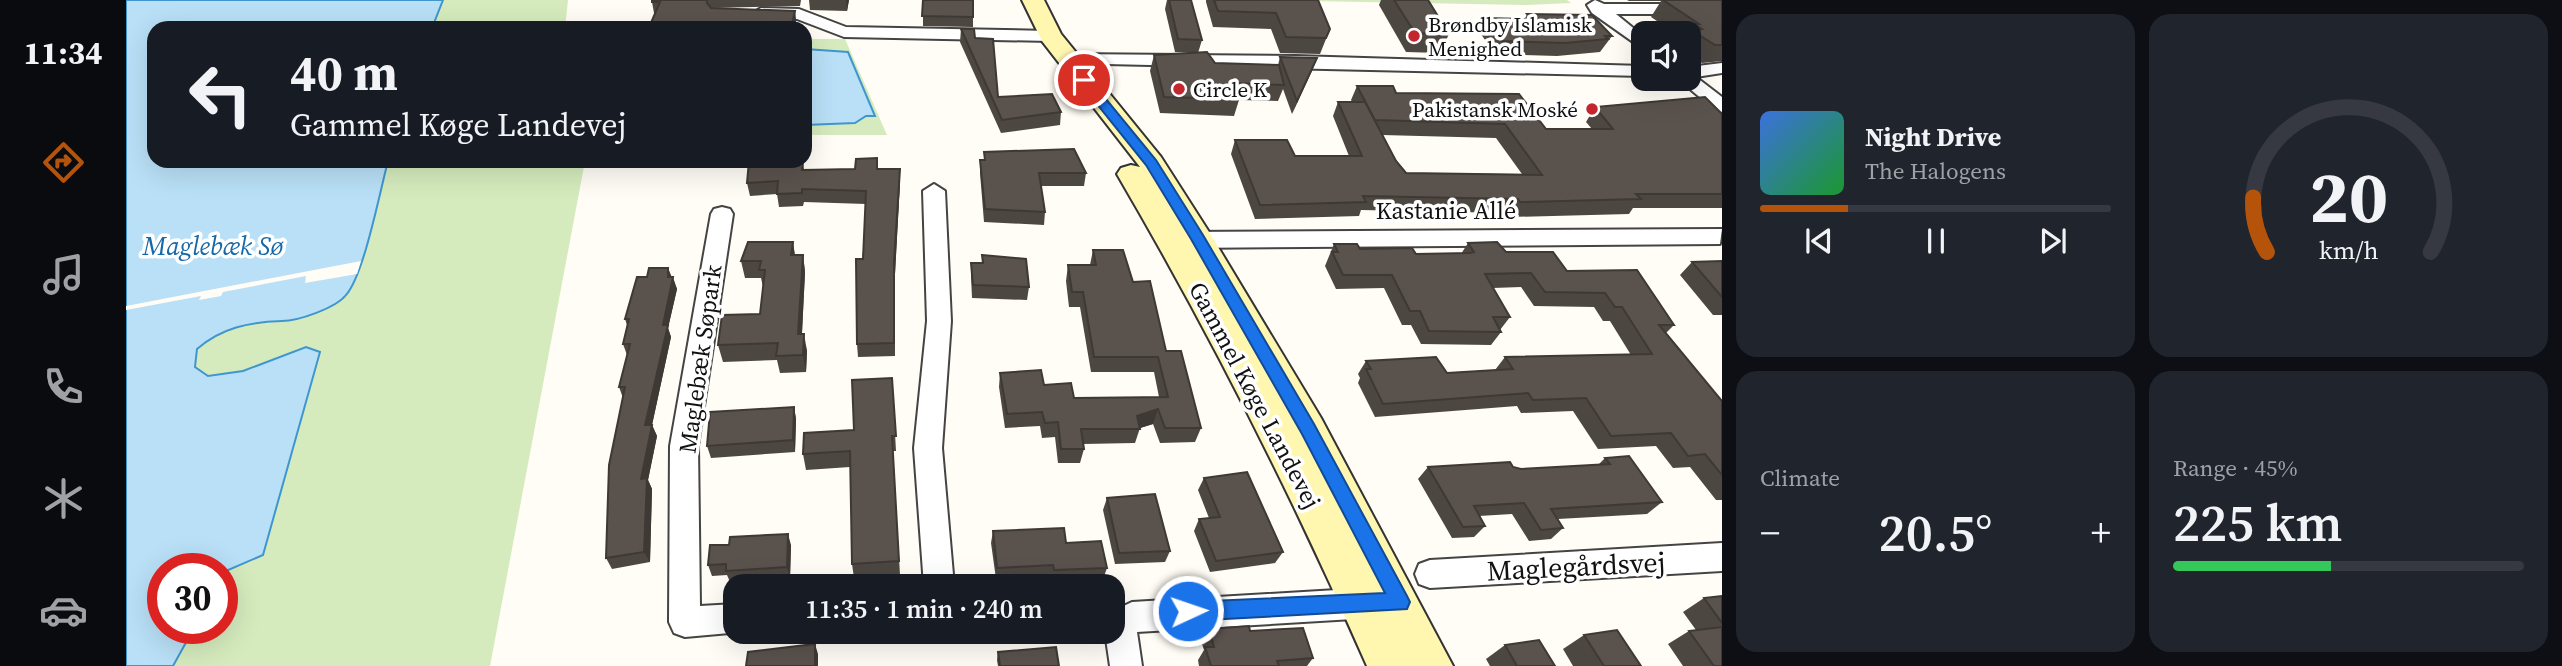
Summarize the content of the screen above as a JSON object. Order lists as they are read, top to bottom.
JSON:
{
  "streets": {
    "main road": ["Gammel Køge Landevej"],
    "street": ["Kastanie Allé", "Maglebæk Søpark", "Maglegårdsvej"]
  },
  "crossings": [
    ["Kastanie Allé", "Gammel Køge Landevej"]
  ],
  "water": ["Maglebæk Sø"],
  "places": ["Brøndby Islamisk Menighed", "Circle K", "Pakistansk Moské"],
  "page": {
    "tabs": "11:34",
    "turn": ["40 m", "Gammel Køge Landevej"],
    "song": ["Night Drive", "The Halogens"],
    "tile": [
      "Climate",
      ["Range · 45%", "225 km"]
    ],
    "heat": ["−", "20.5°", "+"],
    "limit": "30",
    "trip": "11:35 · 1 min · 240 m",
    "gauge": ["20", "km/h"]
  }
}
